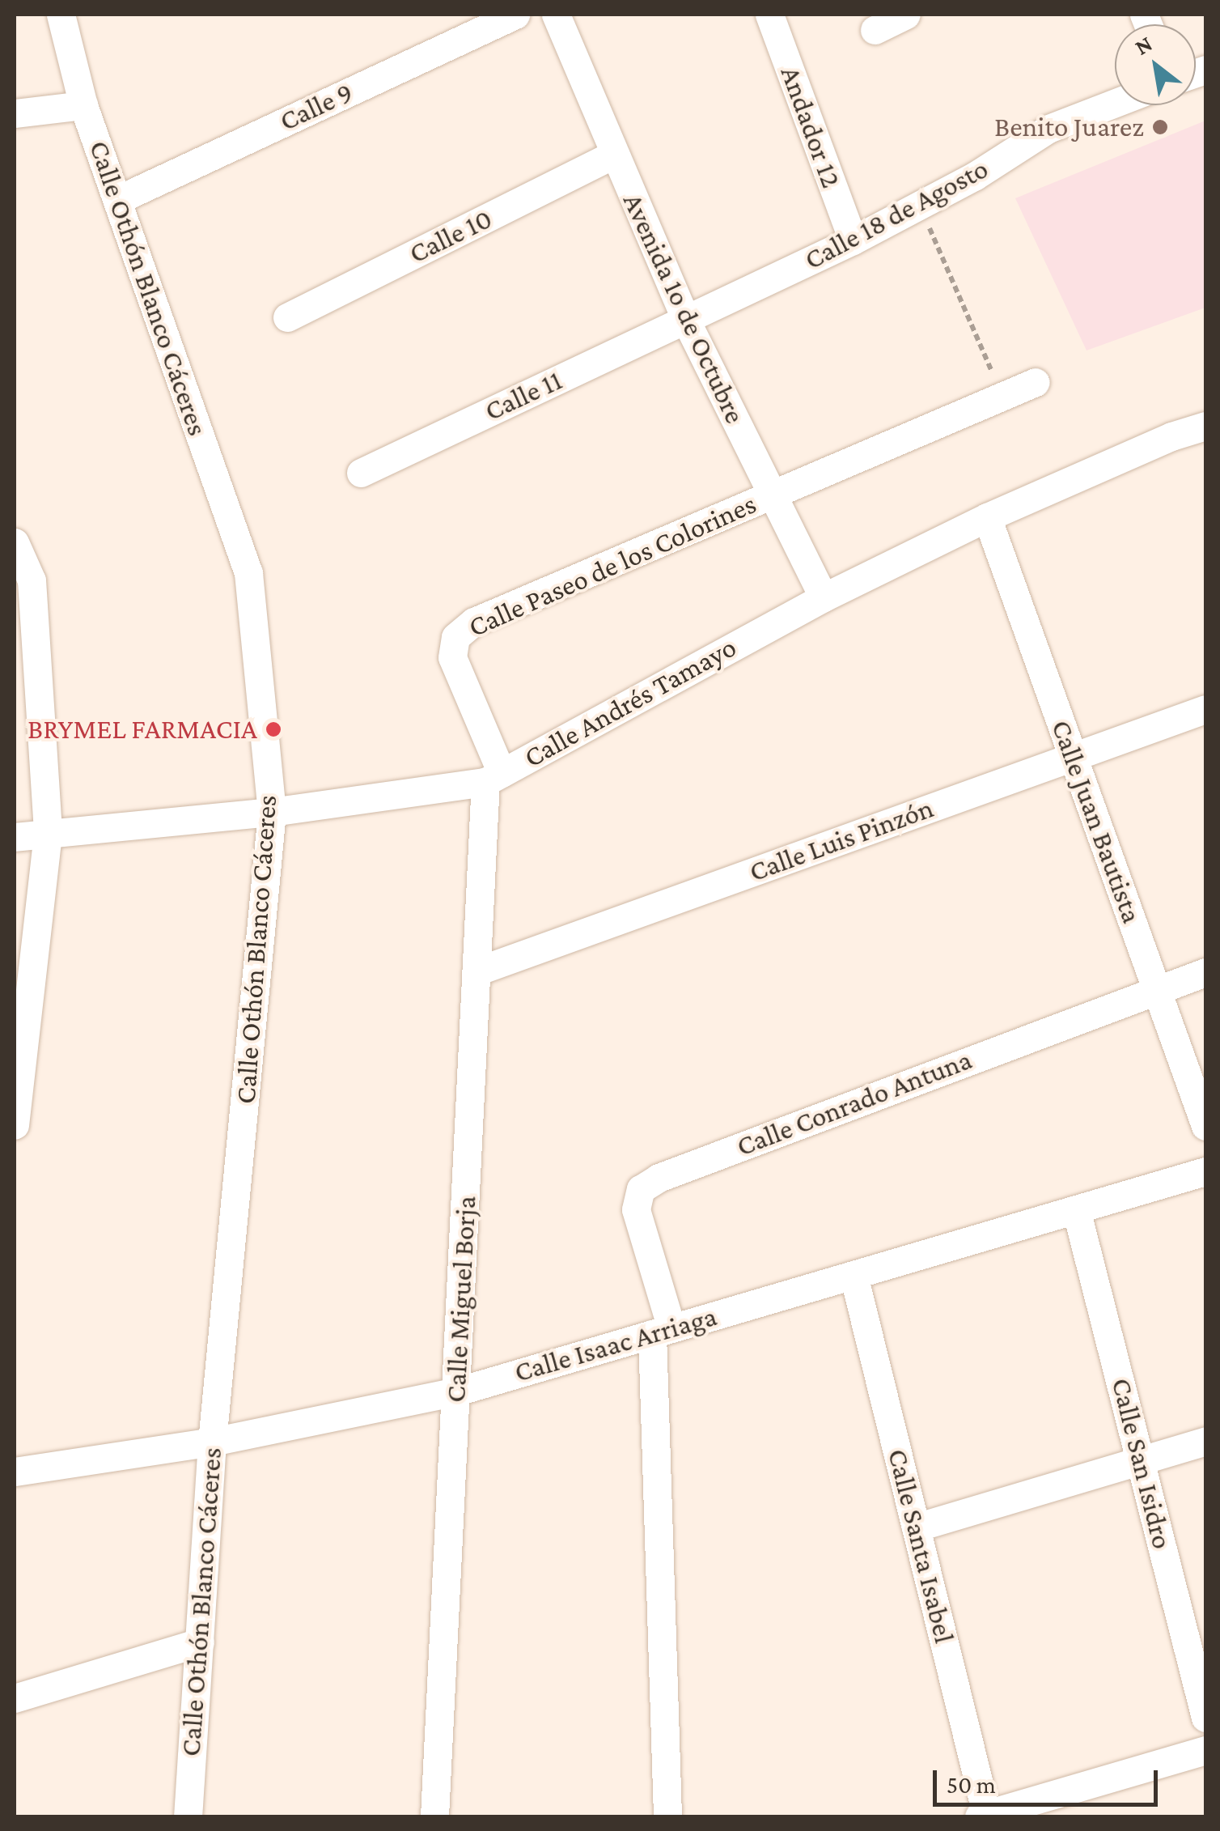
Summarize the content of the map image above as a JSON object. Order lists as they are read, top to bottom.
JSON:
{
  "streets": {
    "street": [
      "Calle 9",
      "Andador 12",
      "Calle 18 de Agosto",
      "Calle 10",
      "Calle Othón Blanco Cáceres",
      "Avenida 1o de Octubre",
      "Calle 11",
      "Calle Paseo de los Colorines",
      "Calle Andrés Tamayo",
      "Calle Juan Bautista",
      "Calle Luis Pinzón",
      "Calle Conrado Antuna",
      "Calle Miguel Borja",
      "Calle Isaac Arriaga",
      "Calle San Isidro",
      "Calle Santa Isabel"
    ]
  },
  "crossings": [
    ["Calle 9", "Calle Othón Blanco Cáceres"],
    ["Andador 12", "Calle 18 de Agosto"],
    ["Calle 18 de Agosto", "Avenida 1o de Octubre"],
    ["Calle 18 de Agosto", "Calle 11"],
    ["Calle 10", "Avenida 1o de Octubre"],
    ["Calle Othón Blanco Cáceres", "Calle Andrés Tamayo"],
    ["Calle Othón Blanco Cáceres", "Calle Isaac Arriaga"],
    ["Avenida 1o de Octubre", "Calle 11"],
    ["Avenida 1o de Octubre", "Calle Paseo de los Colorines"],
    ["Avenida 1o de Octubre", "Calle Andrés Tamayo"],
    ["Calle Paseo de los Colorines", "Calle Andrés Tamayo"],
    ["Calle Paseo de los Colorines", "Calle Miguel Borja"],
    ["Calle Andrés Tamayo", "Calle Juan Bautista"],
    ["Calle Andrés Tamayo", "Calle Miguel Borja"],
    ["Calle Juan Bautista", "Calle Luis Pinzón"],
    ["Calle Juan Bautista", "Calle Conrado Antuna"],
    ["Calle Luis Pinzón", "Calle Miguel Borja"],
    ["Calle Conrado Antuna", "Calle Isaac Arriaga"],
    ["Calle Miguel Borja", "Calle Isaac Arriaga"],
    ["Calle Isaac Arriaga", "Calle San Isidro"],
    ["Calle Isaac Arriaga", "Calle Santa Isabel"]
  ],
  "places": ["Benito Juarez", "BRYMEL FARMACIA"],
  "scale_bar": "50 m",
  "north": "top left"
}
